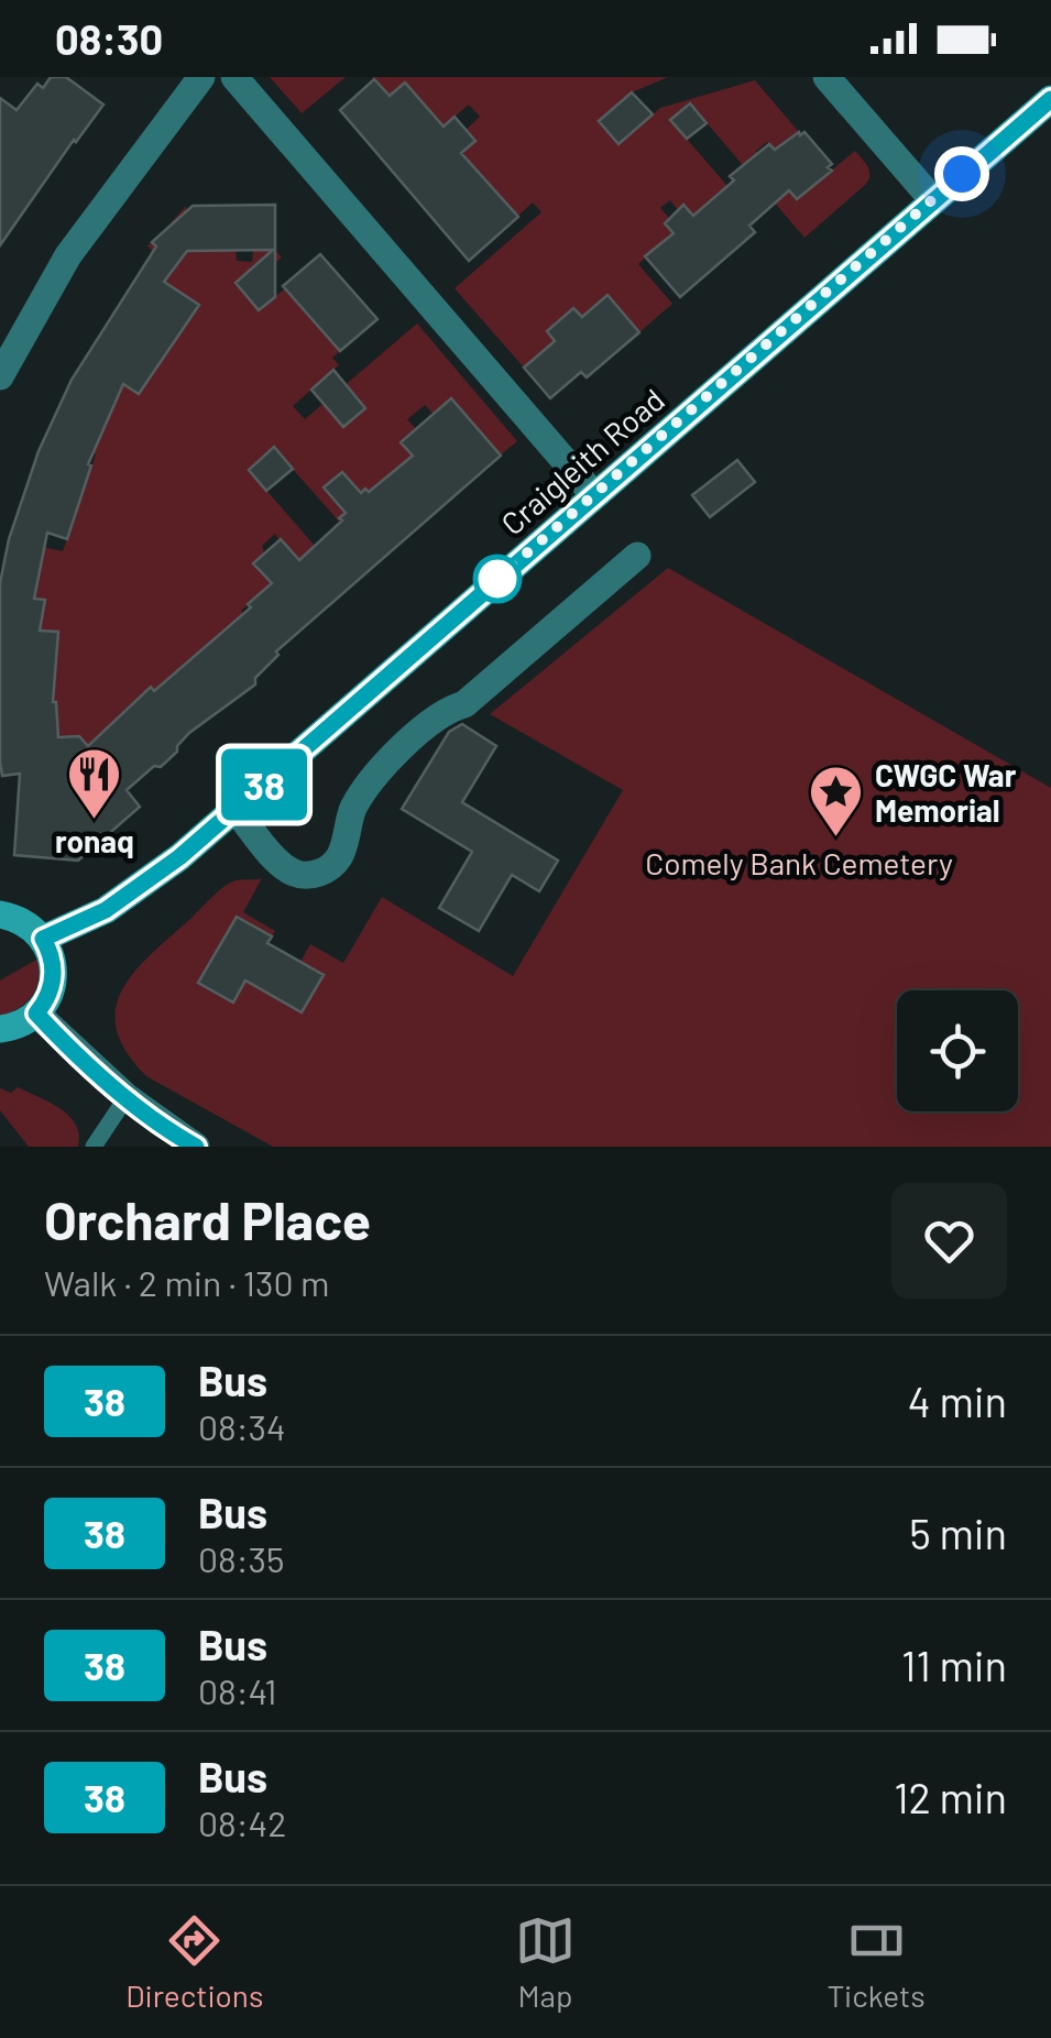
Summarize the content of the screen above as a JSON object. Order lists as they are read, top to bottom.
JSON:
{
  "streets": {
    "main road": ["Craigleith Road"]
  },
  "parks": ["Comely Bank Cemetery"],
  "places": {
    "restaurant": ["ronaq"],
    "place": ["CWGC War Memorial"]
  },
  "lines": ["bus line 38"],
  "page": {
    "status": "08:30",
    "on_map": "38",
    "heading": ["Orchard Place", "Walk · 2 min · 130 m"],
    "list": [
      {
        "mark": "38",
        "name": "Bus",
        "note": "08:34",
        "value": "4 min"
      },
      {
        "mark": "38",
        "name": "Bus",
        "note": "08:35",
        "value": "5 min"
      },
      {
        "mark": "38",
        "name": "Bus",
        "note": "08:41",
        "value": "11 min"
      },
      {
        "mark": "38",
        "name": "Bus",
        "note": "08:42",
        "value": "12 min"
      }
    ],
    "tabs": ["Directions", "Map", "Tickets"]
  }
}
